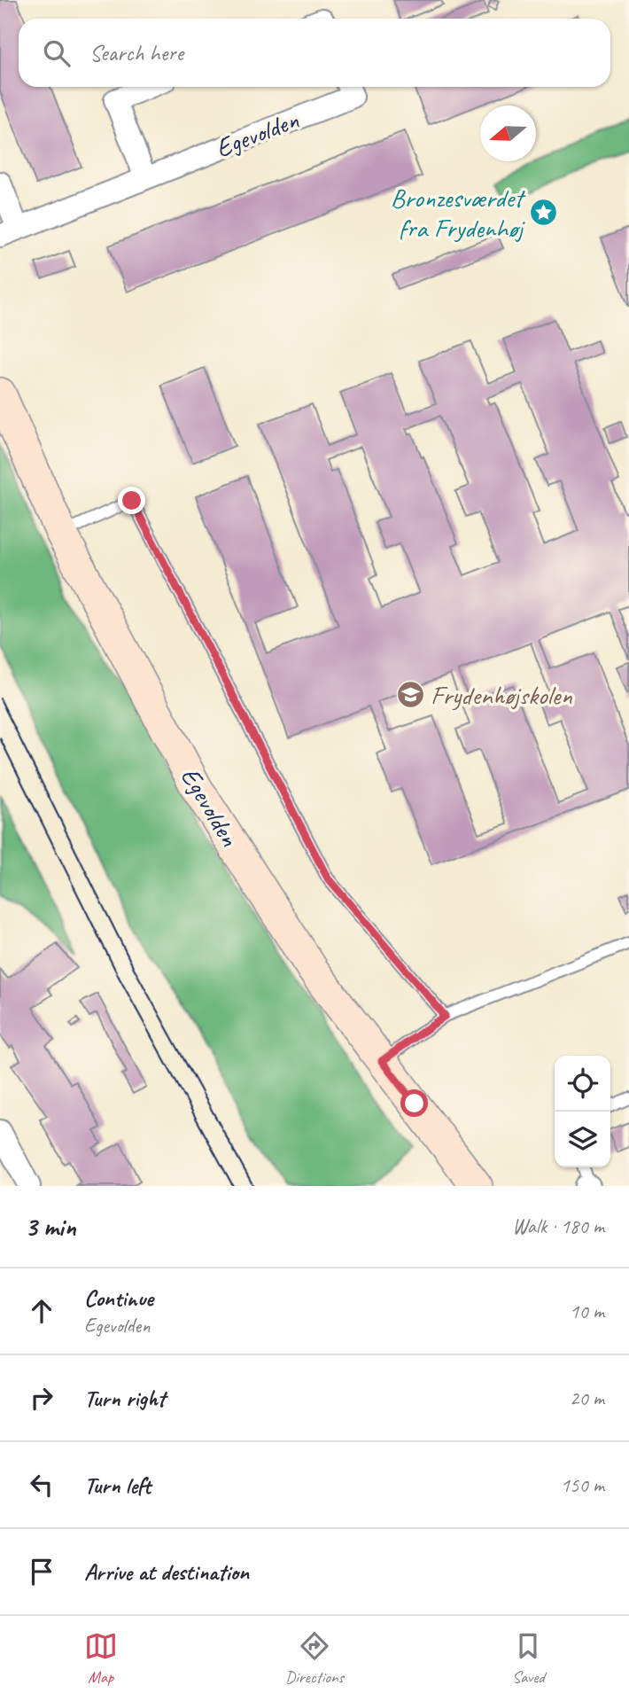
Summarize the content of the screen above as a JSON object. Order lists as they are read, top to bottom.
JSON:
{
  "streets": {
    "street": ["Egevolden"]
  },
  "places": {
    "place": ["Bronzesværdet fra Frydenhøj"],
    "school or university": ["Frydenhøjskolen"]
  },
  "north": "left",
  "page": {
    "search": "Search here",
    "heading": ["3 min", "Walk · 180 m"],
    "list": [
      ["Continue", "Egevolden", "10 m"],
      ["Turn right", "20 m"],
      ["Turn left", "150 m"],
      "Arrive at destination"
    ],
    "nav": ["Map", "Directions", "Saved"]
  }
}
